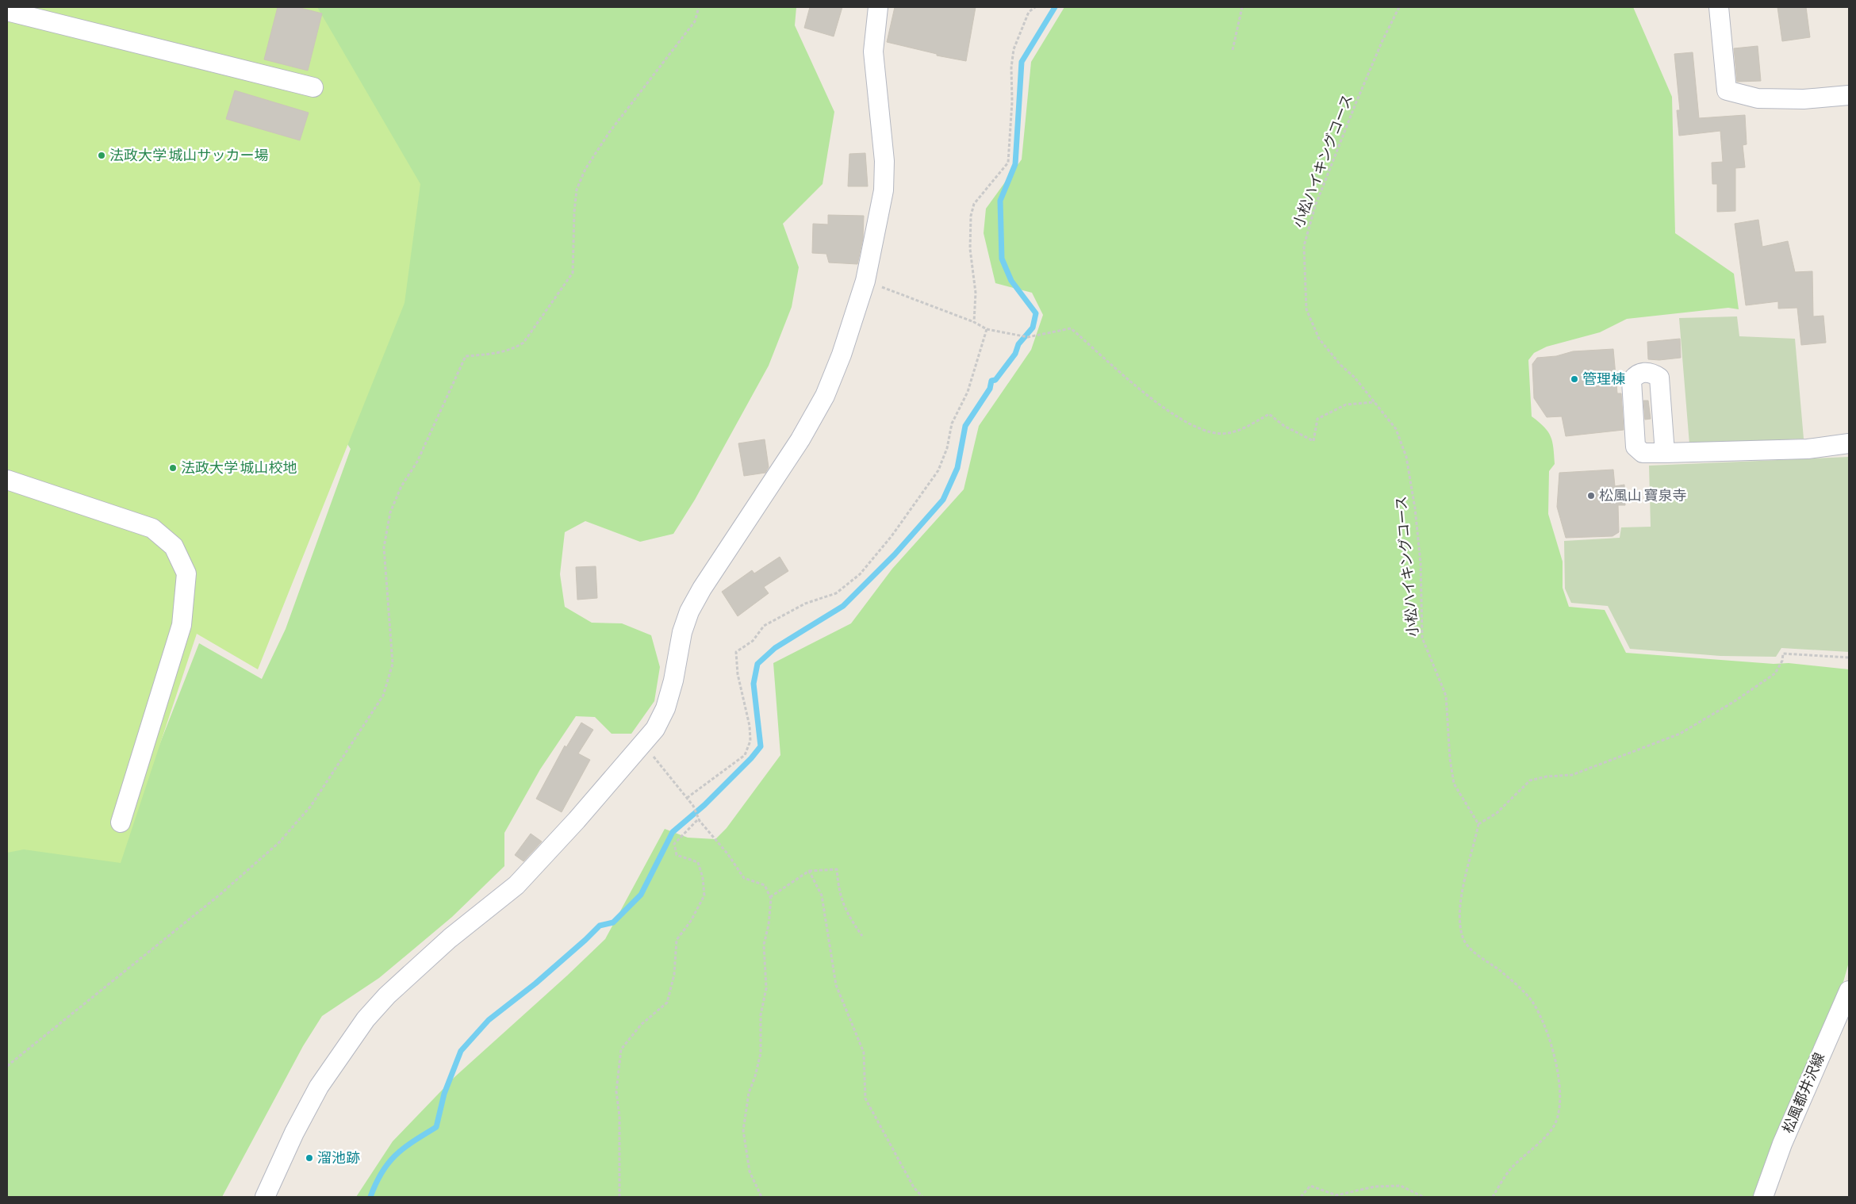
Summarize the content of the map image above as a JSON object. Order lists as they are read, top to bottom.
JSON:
{
  "streets": {
    "street": ["松風都井沢線"],
    "path": ["小松ハイキングコース"]
  },
  "places": [
    "法政大学 城山サッカー場",
    "管理棟",
    "法政大学 城山校地",
    "松風山 寶泉寺",
    "溜池跡"
  ]
}
